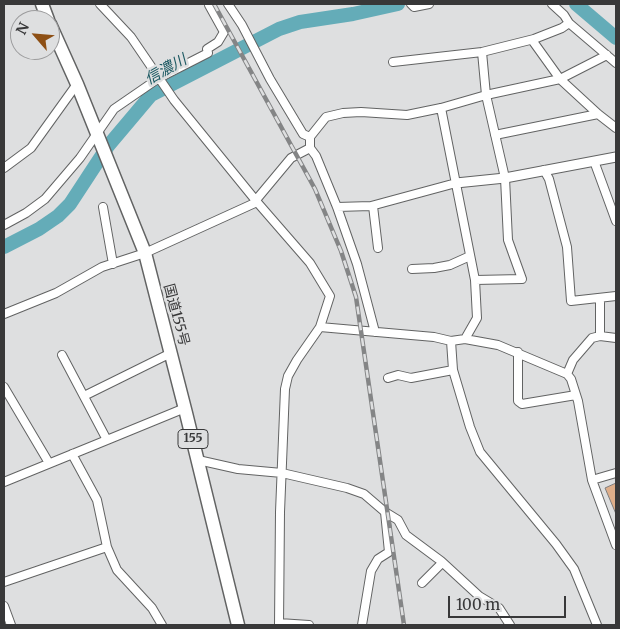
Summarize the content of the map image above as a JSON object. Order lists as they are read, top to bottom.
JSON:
{
  "streets": {
    "highway": ["国道155号", "155"]
  },
  "water": ["信濃川"],
  "scale_bar": "100 m",
  "north": "top left"
}
